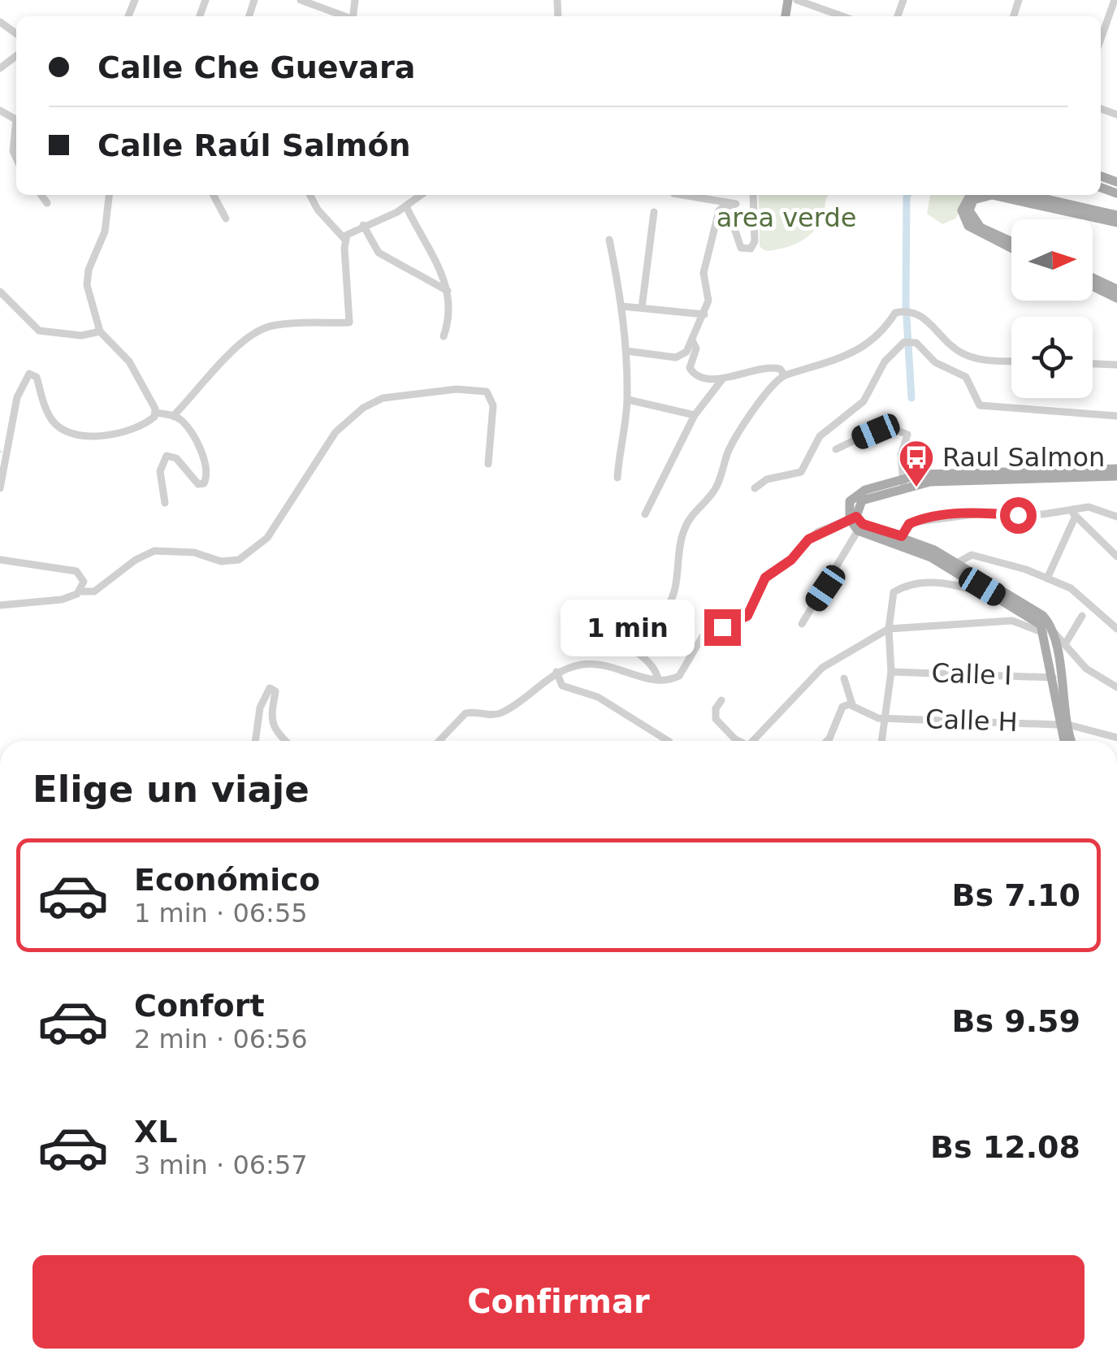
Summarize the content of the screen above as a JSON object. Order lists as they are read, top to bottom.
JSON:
{
  "streets": {
    "street": ["Calle I", "Calle H"]
  },
  "parks": ["area verde"],
  "places": {
    "bus stop": ["Raul Salmon"]
  },
  "north": "right",
  "page": {
    "banner": ["Calle Che Guevara", "Calle Raúl Salmón"],
    "bubble": "1 min",
    "heading": "Elige un viaje",
    "list": [
      {
        "name": "Económico",
        "note": "1 min · 06:55",
        "value": "Bs 7.10"
      },
      {
        "name": "Confort",
        "note": "2 min · 06:56",
        "value": "Bs 9.59"
      },
      {
        "name": "XL",
        "note": "3 min · 06:57",
        "value": "Bs 12.08"
      }
    ],
    "buttons": "Confirmar"
  }
}
